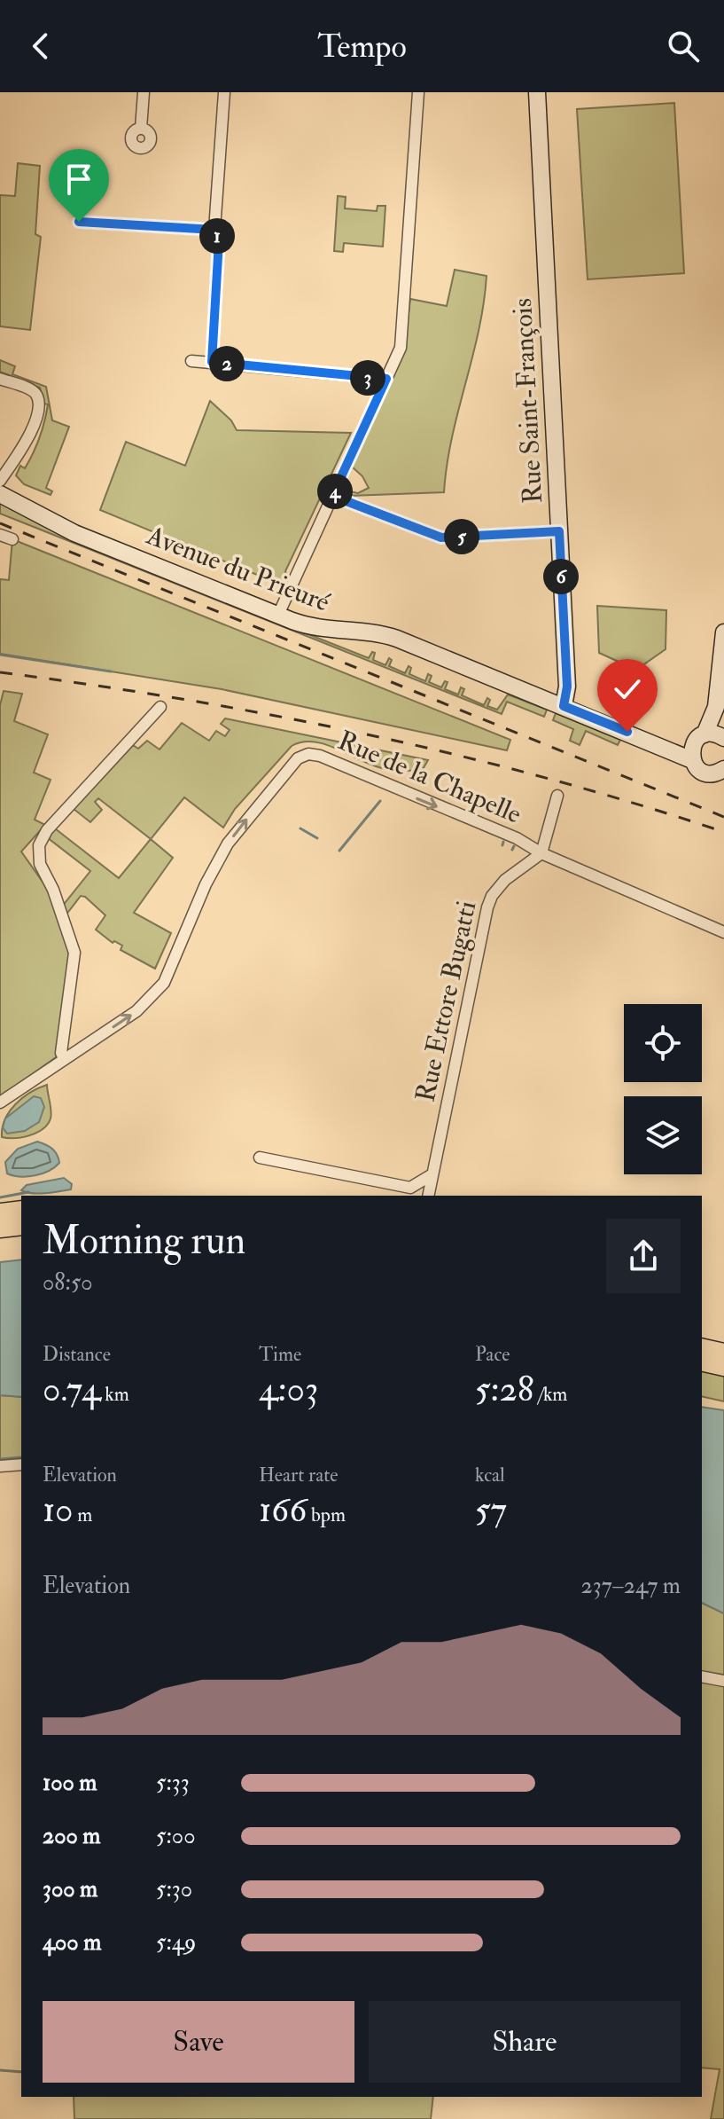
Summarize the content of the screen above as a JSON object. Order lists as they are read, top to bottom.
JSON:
{
  "streets": {
    "street": [
      "Rue Saint-François",
      "Avenue du Prieuré",
      "Rue de la Chapelle",
      "Rue Ettore Bugatti"
    ]
  },
  "crossings": [
    ["Rue Saint-François", "Avenue du Prieuré"],
    ["Rue de la Chapelle", "Rue Ettore Bugatti"]
  ],
  "page": {
    "header": "Tempo",
    "pins": [
      "1",
      "2",
      "3",
      "4",
      "5",
      "6"
    ],
    "heading": ["Morning run", "08:50"],
    "stats": [
      ["Distance", "0.74 km"],
      ["Time", "4:03"],
      ["Pace", "5:28 /km"],
      ["Elevation", "10 m"],
      ["Heart rate", "166 bpm"],
      ["kcal", "57"]
    ],
    "chart": ["Elevation", "237–247 m"],
    "list": [
      {
        "name": "100 m",
        "note": "5:33"
      },
      {
        "name": "200 m",
        "note": "5:00"
      },
      {
        "name": "300 m",
        "note": "5:30"
      },
      {
        "name": "400 m",
        "note": "5:49"
      }
    ],
    "buttons": ["Save", "Share"]
  }
}
